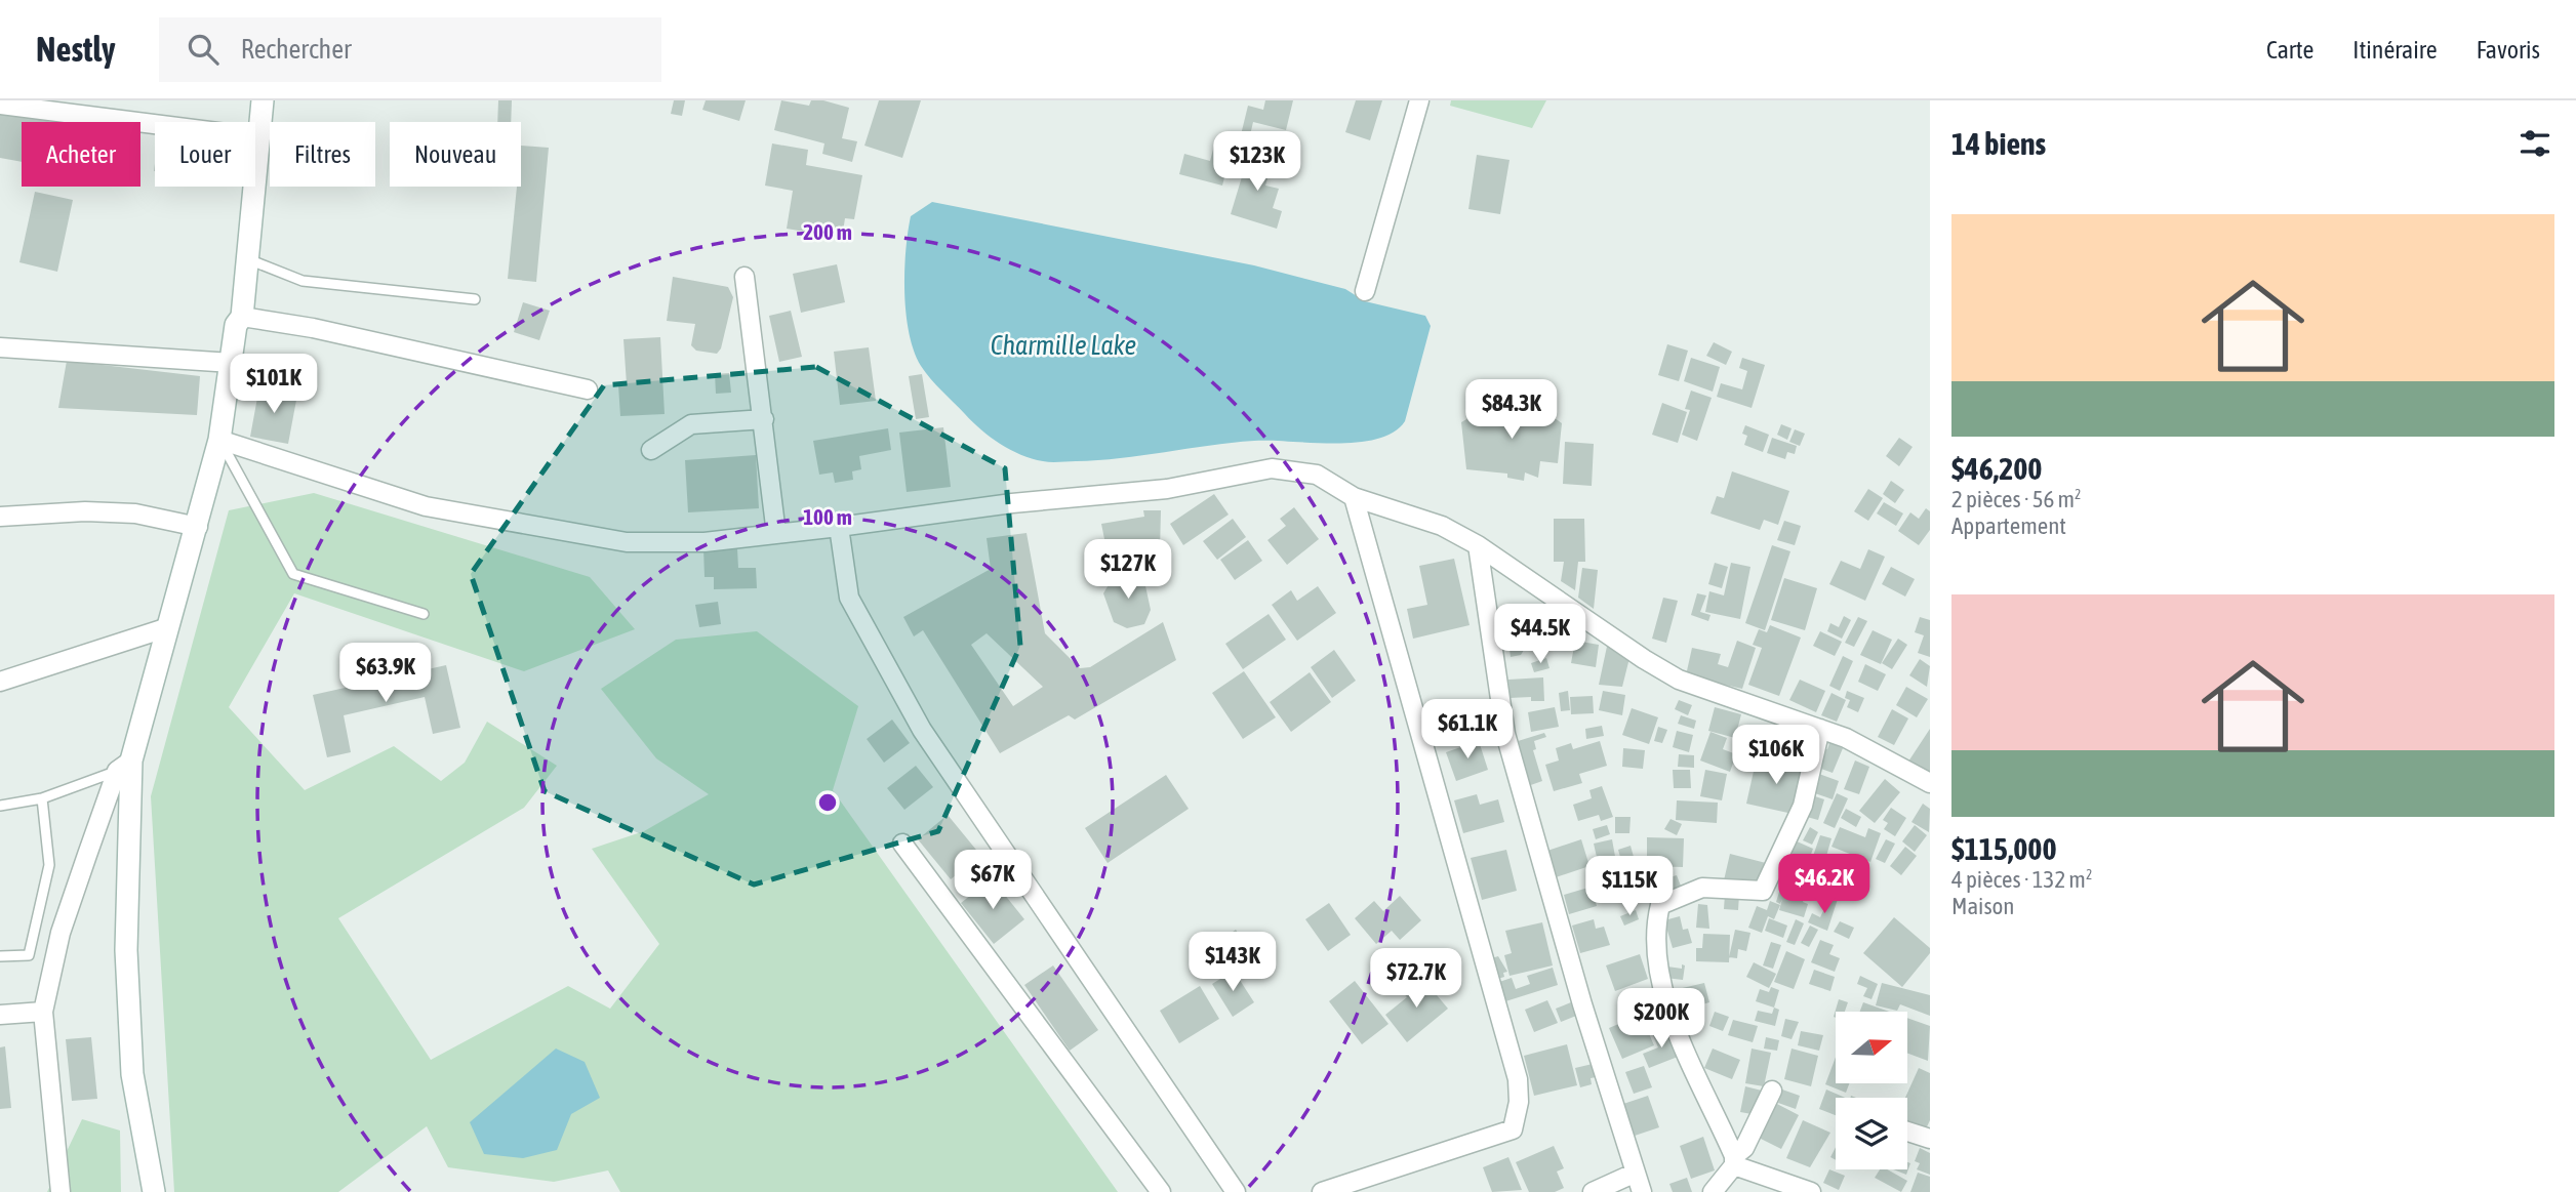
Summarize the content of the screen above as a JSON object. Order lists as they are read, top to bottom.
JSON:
{
  "water": ["Charmille Lake"],
  "north": "right",
  "page": {
    "header": "Nestly",
    "search": "Rechercher",
    "nav": ["Carte", "Itinéraire", "Favoris"],
    "heading": "14 biens",
    "chip": [
      "Acheter",
      "Louer",
      "Filtres",
      "Nouveau"
    ],
    "price": [
      "$123K",
      "$101K",
      "$84.3K",
      "$127K",
      "$44.5K",
      "$63.9K",
      "$61.1K",
      "$106K",
      "$67K",
      "$46.2K",
      "$115K",
      "$143K",
      "$72.7K",
      "$200K"
    ],
    "list": [
      {
        "name": "$46,200",
        "note": "2 pièces · 56 m² · Appartement"
      },
      {
        "name": "$115,000",
        "note": "4 pièces · 132 m² · Maison"
      }
    ]
  },
  "rings": ["200 m", "100 m"]
}
